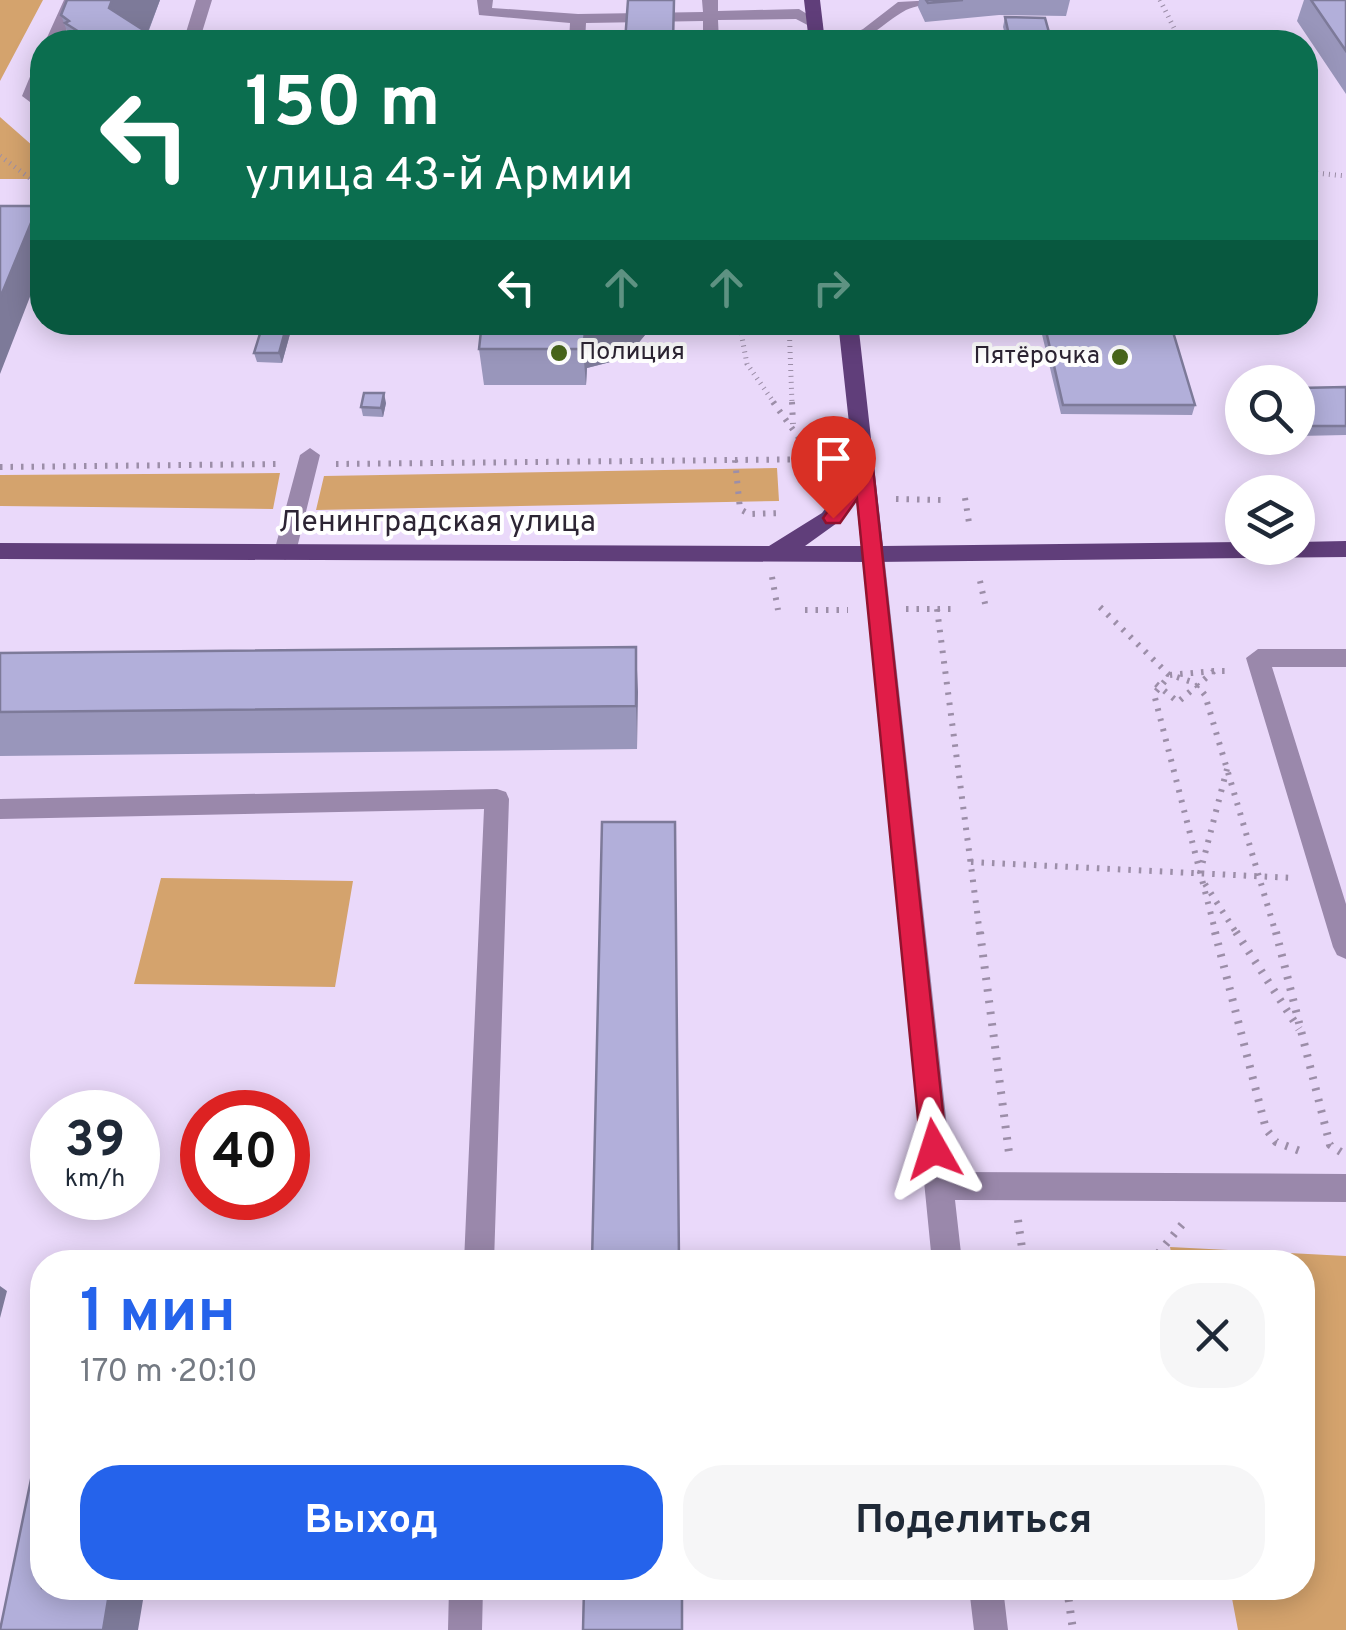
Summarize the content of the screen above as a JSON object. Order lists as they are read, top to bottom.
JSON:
{
  "streets": {
    "main road": ["Ленинградская улица"]
  },
  "places": ["Полиция", "Пятёрочка"],
  "page": {
    "turn": ["150 m", "улица 43-й Армии"],
    "speed": "39 km/h",
    "limit": "40",
    "heading": ["1 мин", "170 m · 20:10"],
    "buttons": ["Выход", "Поделиться"]
  }
}
